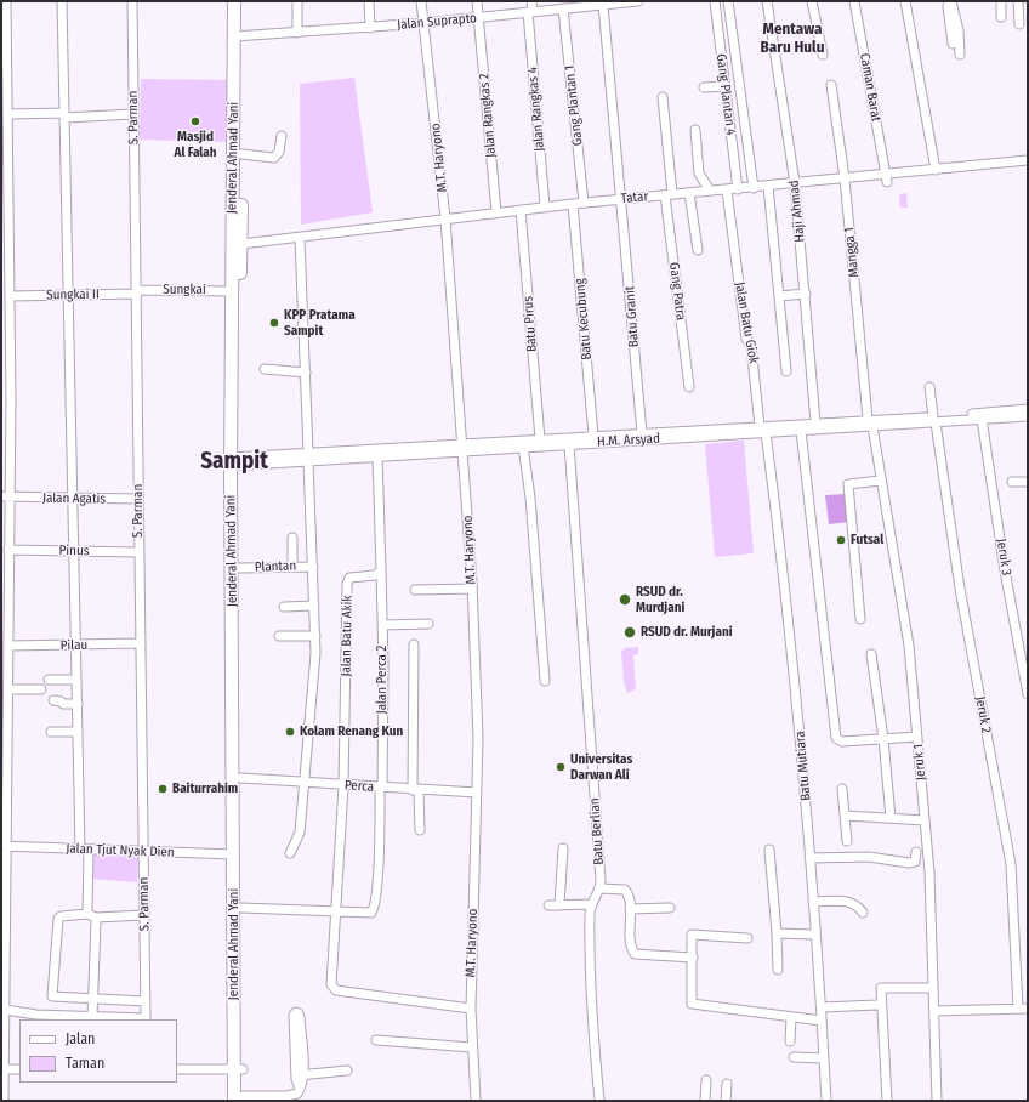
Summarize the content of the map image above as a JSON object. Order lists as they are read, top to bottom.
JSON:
{
  "streets": {
    "highway": ["Jenderal Ahmad Yani"],
    "street": [
      "Jalan Suprapto",
      "Caman Barat",
      "Gang Plantan 4",
      "Gang Plantan 1",
      "Jalan Rangkas 4",
      "Jalan Rangkas 2",
      "S. Parman",
      "M.T. Haryono",
      "Tatar",
      "Haji Ahmad",
      "Mangga 1",
      "Sungkai",
      "Gang Patra",
      "Sungkai II",
      "Batu Granit",
      "Batu Kecubung",
      "Jalan Batu Giok",
      "Batu Pirus",
      "H.M. Arsyad",
      "Jalan Agatis",
      "Pinus",
      "Jeruk 3",
      "Plantan",
      "Jalan Batu Akik",
      "Pilau",
      "Jalan Perca 2",
      "Jeruk 2",
      "Jeruk 1",
      "Batu Mutiara",
      "Perca",
      "Batu Berlian",
      "Jalan Tjut Nyak Dien"
    ]
  },
  "crossings": [
    ["Jalan Suprapto", "Gang Plantan 1"],
    ["Jalan Suprapto", "Jalan Rangkas 4"],
    ["Jalan Suprapto", "Jalan Rangkas 2"],
    ["Jalan Suprapto", "Jenderal Ahmad Yani"],
    ["Jalan Suprapto", "M.T. Haryono"],
    ["Jalan Suprapto", "Batu Granit"],
    ["Caman Barat", "Tatar"],
    ["Gang Plantan 4", "Tatar"],
    ["Gang Plantan 1", "Tatar"],
    ["Jalan Rangkas 4", "Tatar"],
    ["Jalan Rangkas 2", "Tatar"],
    ["S. Parman", "Sungkai"],
    ["S. Parman", "Sungkai II"],
    ["S. Parman", "Jalan Agatis"],
    ["S. Parman", "Pinus"],
    ["S. Parman", "Pilau"],
    ["S. Parman", "Jalan Tjut Nyak Dien"],
    ["Jenderal Ahmad Yani", "Tatar"],
    ["Jenderal Ahmad Yani", "Sungkai"],
    ["Jenderal Ahmad Yani", "H.M. Arsyad"],
    ["Jenderal Ahmad Yani", "Plantan"],
    ["Jenderal Ahmad Yani", "Perca"],
    ["Jenderal Ahmad Yani", "Jalan Tjut Nyak Dien"],
    ["M.T. Haryono", "Tatar"],
    ["M.T. Haryono", "H.M. Arsyad"],
    ["M.T. Haryono", "Perca"],
    ["Tatar", "Haji Ahmad"],
    ["Tatar", "Mangga 1"],
    ["Tatar", "Gang Patra"],
    ["Tatar", "Batu Granit"],
    ["Tatar", "Batu Kecubung"],
    ["Tatar", "Jalan Batu Giok"],
    ["Tatar", "Batu Pirus"],
    ["Haji Ahmad", "H.M. Arsyad"],
    ["Mangga 1", "H.M. Arsyad"],
    ["Mangga 1", "Jeruk 1"],
    ["Sungkai", "Sungkai II"],
    ["Batu Granit", "H.M. Arsyad"],
    ["Batu Kecubung", "H.M. Arsyad"],
    ["Jalan Batu Giok", "H.M. Arsyad"],
    ["Jalan Batu Giok", "Batu Mutiara"],
    ["Batu Pirus", "H.M. Arsyad"],
    ["H.M. Arsyad", "Jeruk 3"],
    ["H.M. Arsyad", "Jeruk 2"],
    ["H.M. Arsyad", "Jeruk 1"],
    ["H.M. Arsyad", "Batu Mutiara"],
    ["H.M. Arsyad", "Batu Berlian"],
    ["Jalan Batu Akik", "Jalan Perca 2"],
    ["Jalan Batu Akik", "Perca"],
    ["Jalan Perca 2", "Perca"]
  ],
  "districts": ["Mentawa Baru Hulu", "Sampit"],
  "places": [
    "Masjid Al Falah",
    "KPP Pratama Sampit",
    "Futsal",
    "RSUD dr. Murdjani",
    "RSUD dr. Murjani",
    "Kolam Renang Kun",
    "Universitas Darwan Ali",
    "Baiturrahim"
  ],
  "legend": ["Jalan", "Taman"]
}
